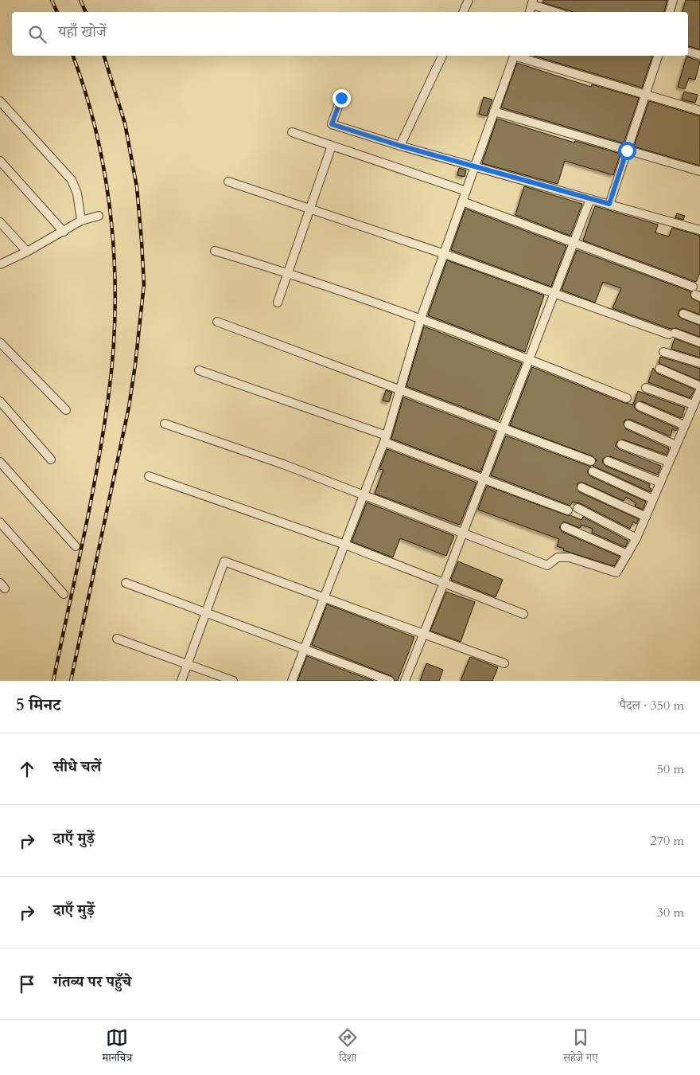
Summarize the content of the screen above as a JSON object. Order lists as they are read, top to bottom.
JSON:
{
  "page": {
    "search": "यहाँ खोजें",
    "heading": ["5 मिनट", "पैदल · 350 m"],
    "list": [
      ["सीधे चलें", "50 m"],
      ["दाएँ मुड़ें", "270 m"],
      ["दाएँ मुड़ें", "30 m"],
      "गंतव्य पर पहुँचे"
    ],
    "nav": ["मानचित्र", "दिशा", "सहेजे गए"]
  }
}
